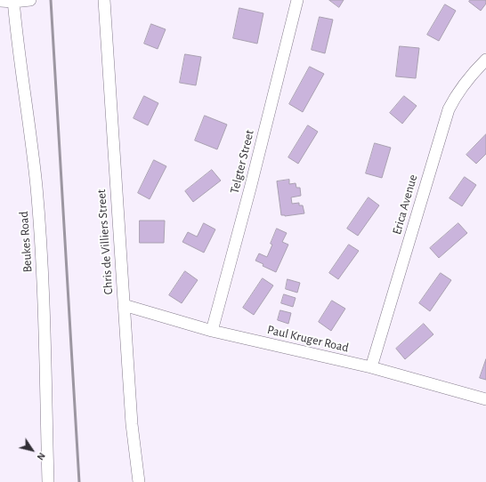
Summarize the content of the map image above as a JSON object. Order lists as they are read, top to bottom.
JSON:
{
  "streets": {
    "street": [
      "Telgter Street",
      "Erica Avenue",
      "Beukes Road",
      "Chris de Villiers Street",
      "Paul Kruger Road"
    ]
  },
  "crossings": [
    ["Telgter Street", "Paul Kruger Road"],
    ["Erica Avenue", "Paul Kruger Road"],
    ["Chris de Villiers Street", "Paul Kruger Road"]
  ],
  "north": "bottom right"
}
